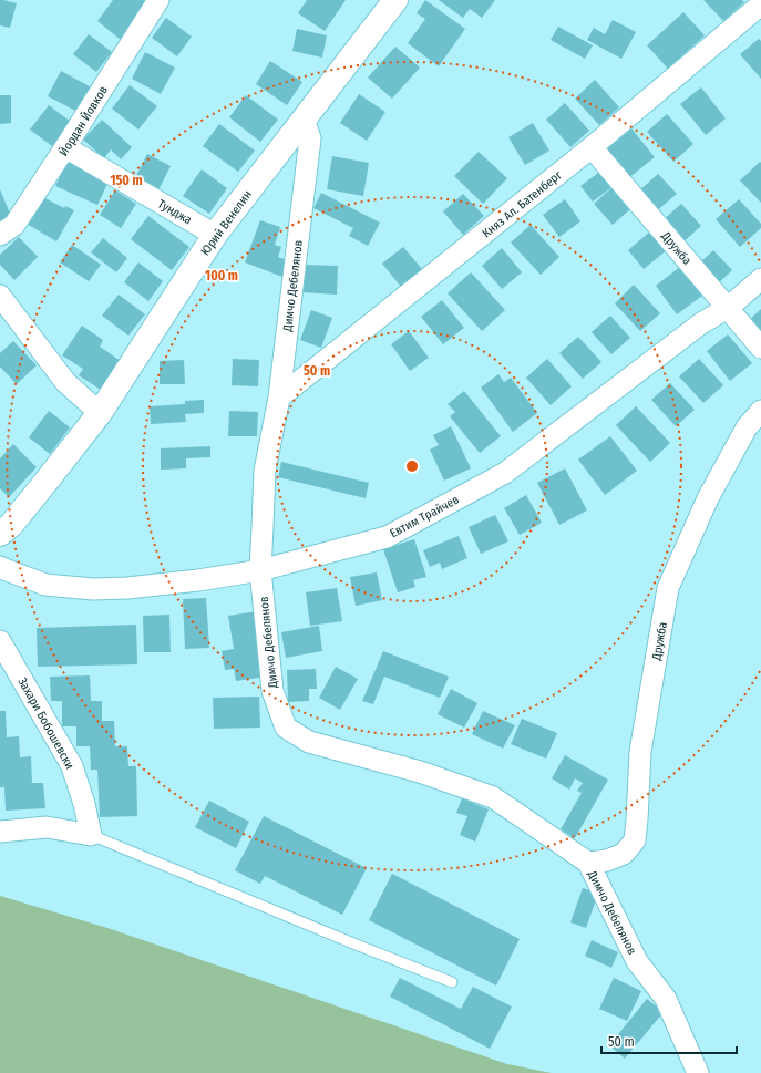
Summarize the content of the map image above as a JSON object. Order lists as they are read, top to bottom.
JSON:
{
  "streets": {
    "street": [
      "Йордан Йовков",
      "Княз Ал. Батенберг",
      "Тунджа",
      "Юрий Венелин",
      "Дружба",
      "Димчо Дебелянов",
      "Евтим Трайчев",
      "Захари Бобошевски"
    ]
  },
  "crossings": [
    ["Йордан Йовков", "Тунджа"],
    ["Княз Ал. Батенберг", "Дружба"],
    ["Княз Ал. Батенберг", "Димчо Дебелянов"],
    ["Тунджа", "Юрий Венелин"],
    ["Юрий Венелин", "Димчо Дебелянов"],
    ["Дружба", "Димчо Дебелянов"],
    ["Дружба", "Евтим Трайчев"],
    ["Димчо Дебелянов", "Евтим Трайчев"]
  ],
  "scale_bar": "50 m",
  "rings": ["150 m", "100 m", "50 m"]
}
